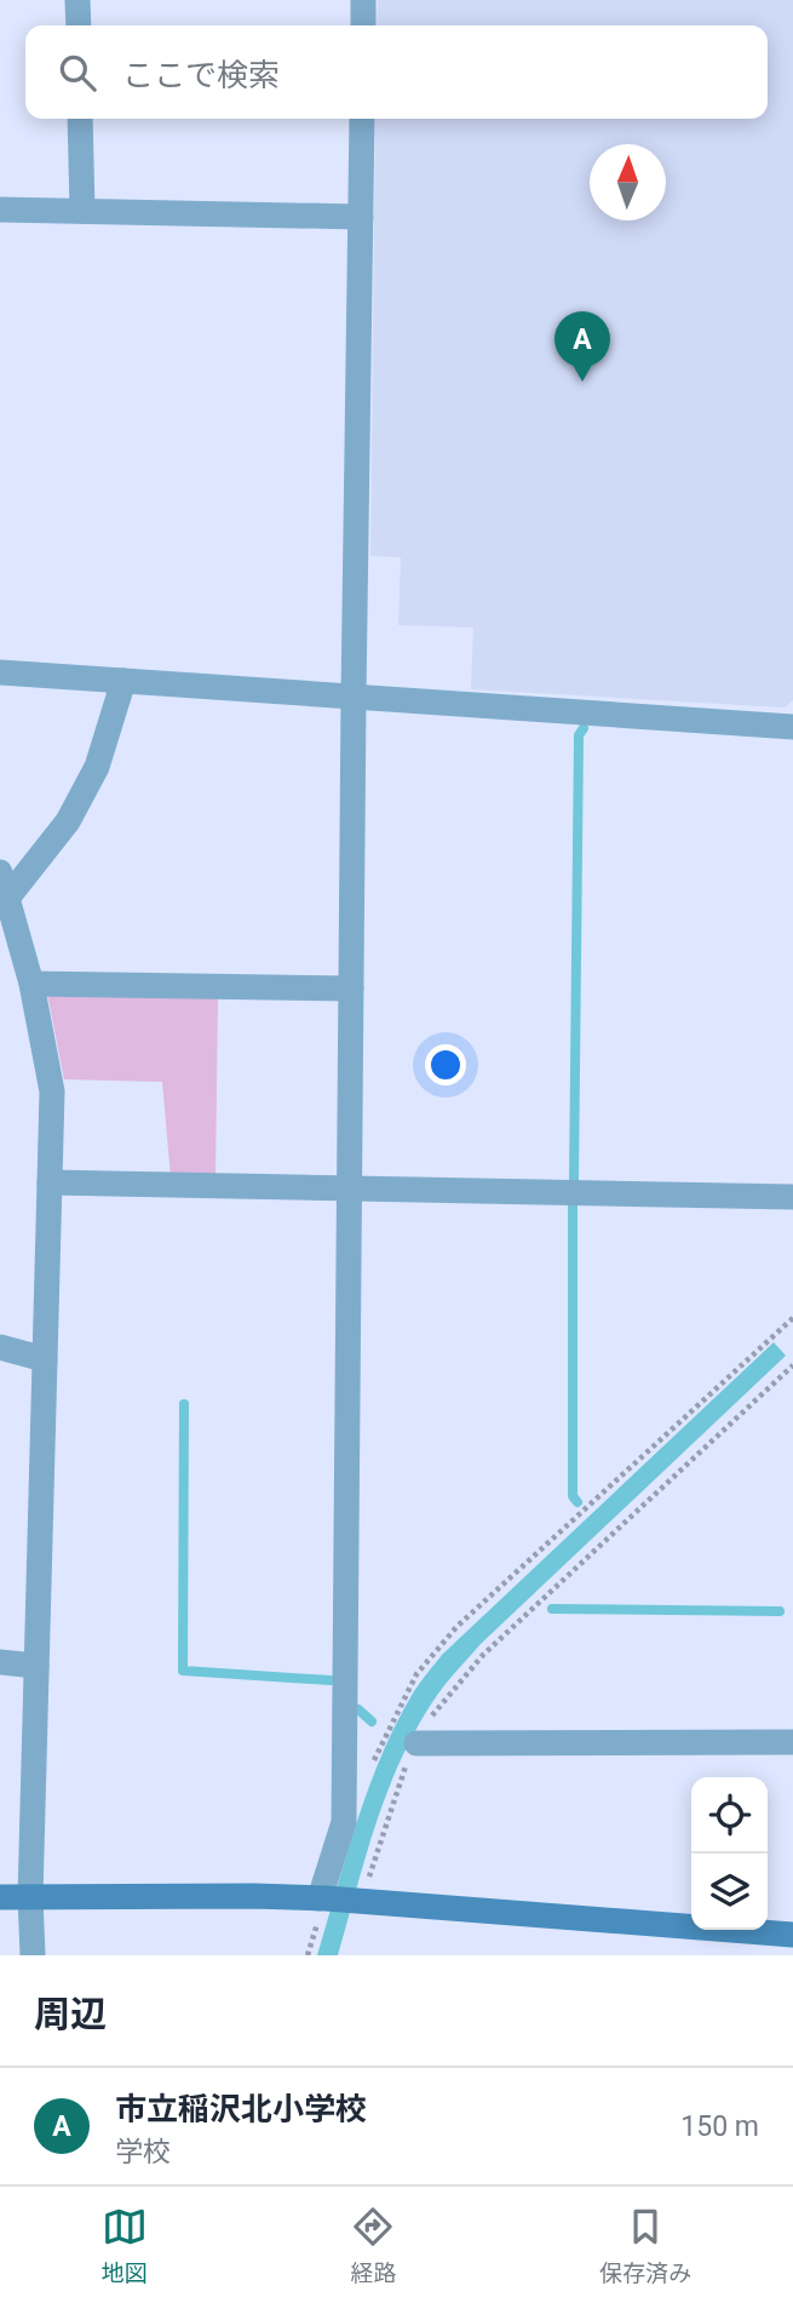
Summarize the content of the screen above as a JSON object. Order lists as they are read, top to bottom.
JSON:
{
  "north": "top",
  "page": {
    "search": "ここで検索",
    "pins": "A",
    "heading": "周辺",
    "list": [
      {
        "mark": "A",
        "name": "市立稲沢北小学校",
        "note": "学校",
        "value": "150 m"
      }
    ],
    "nav": ["地図", "経路", "保存済み"]
  }
}
